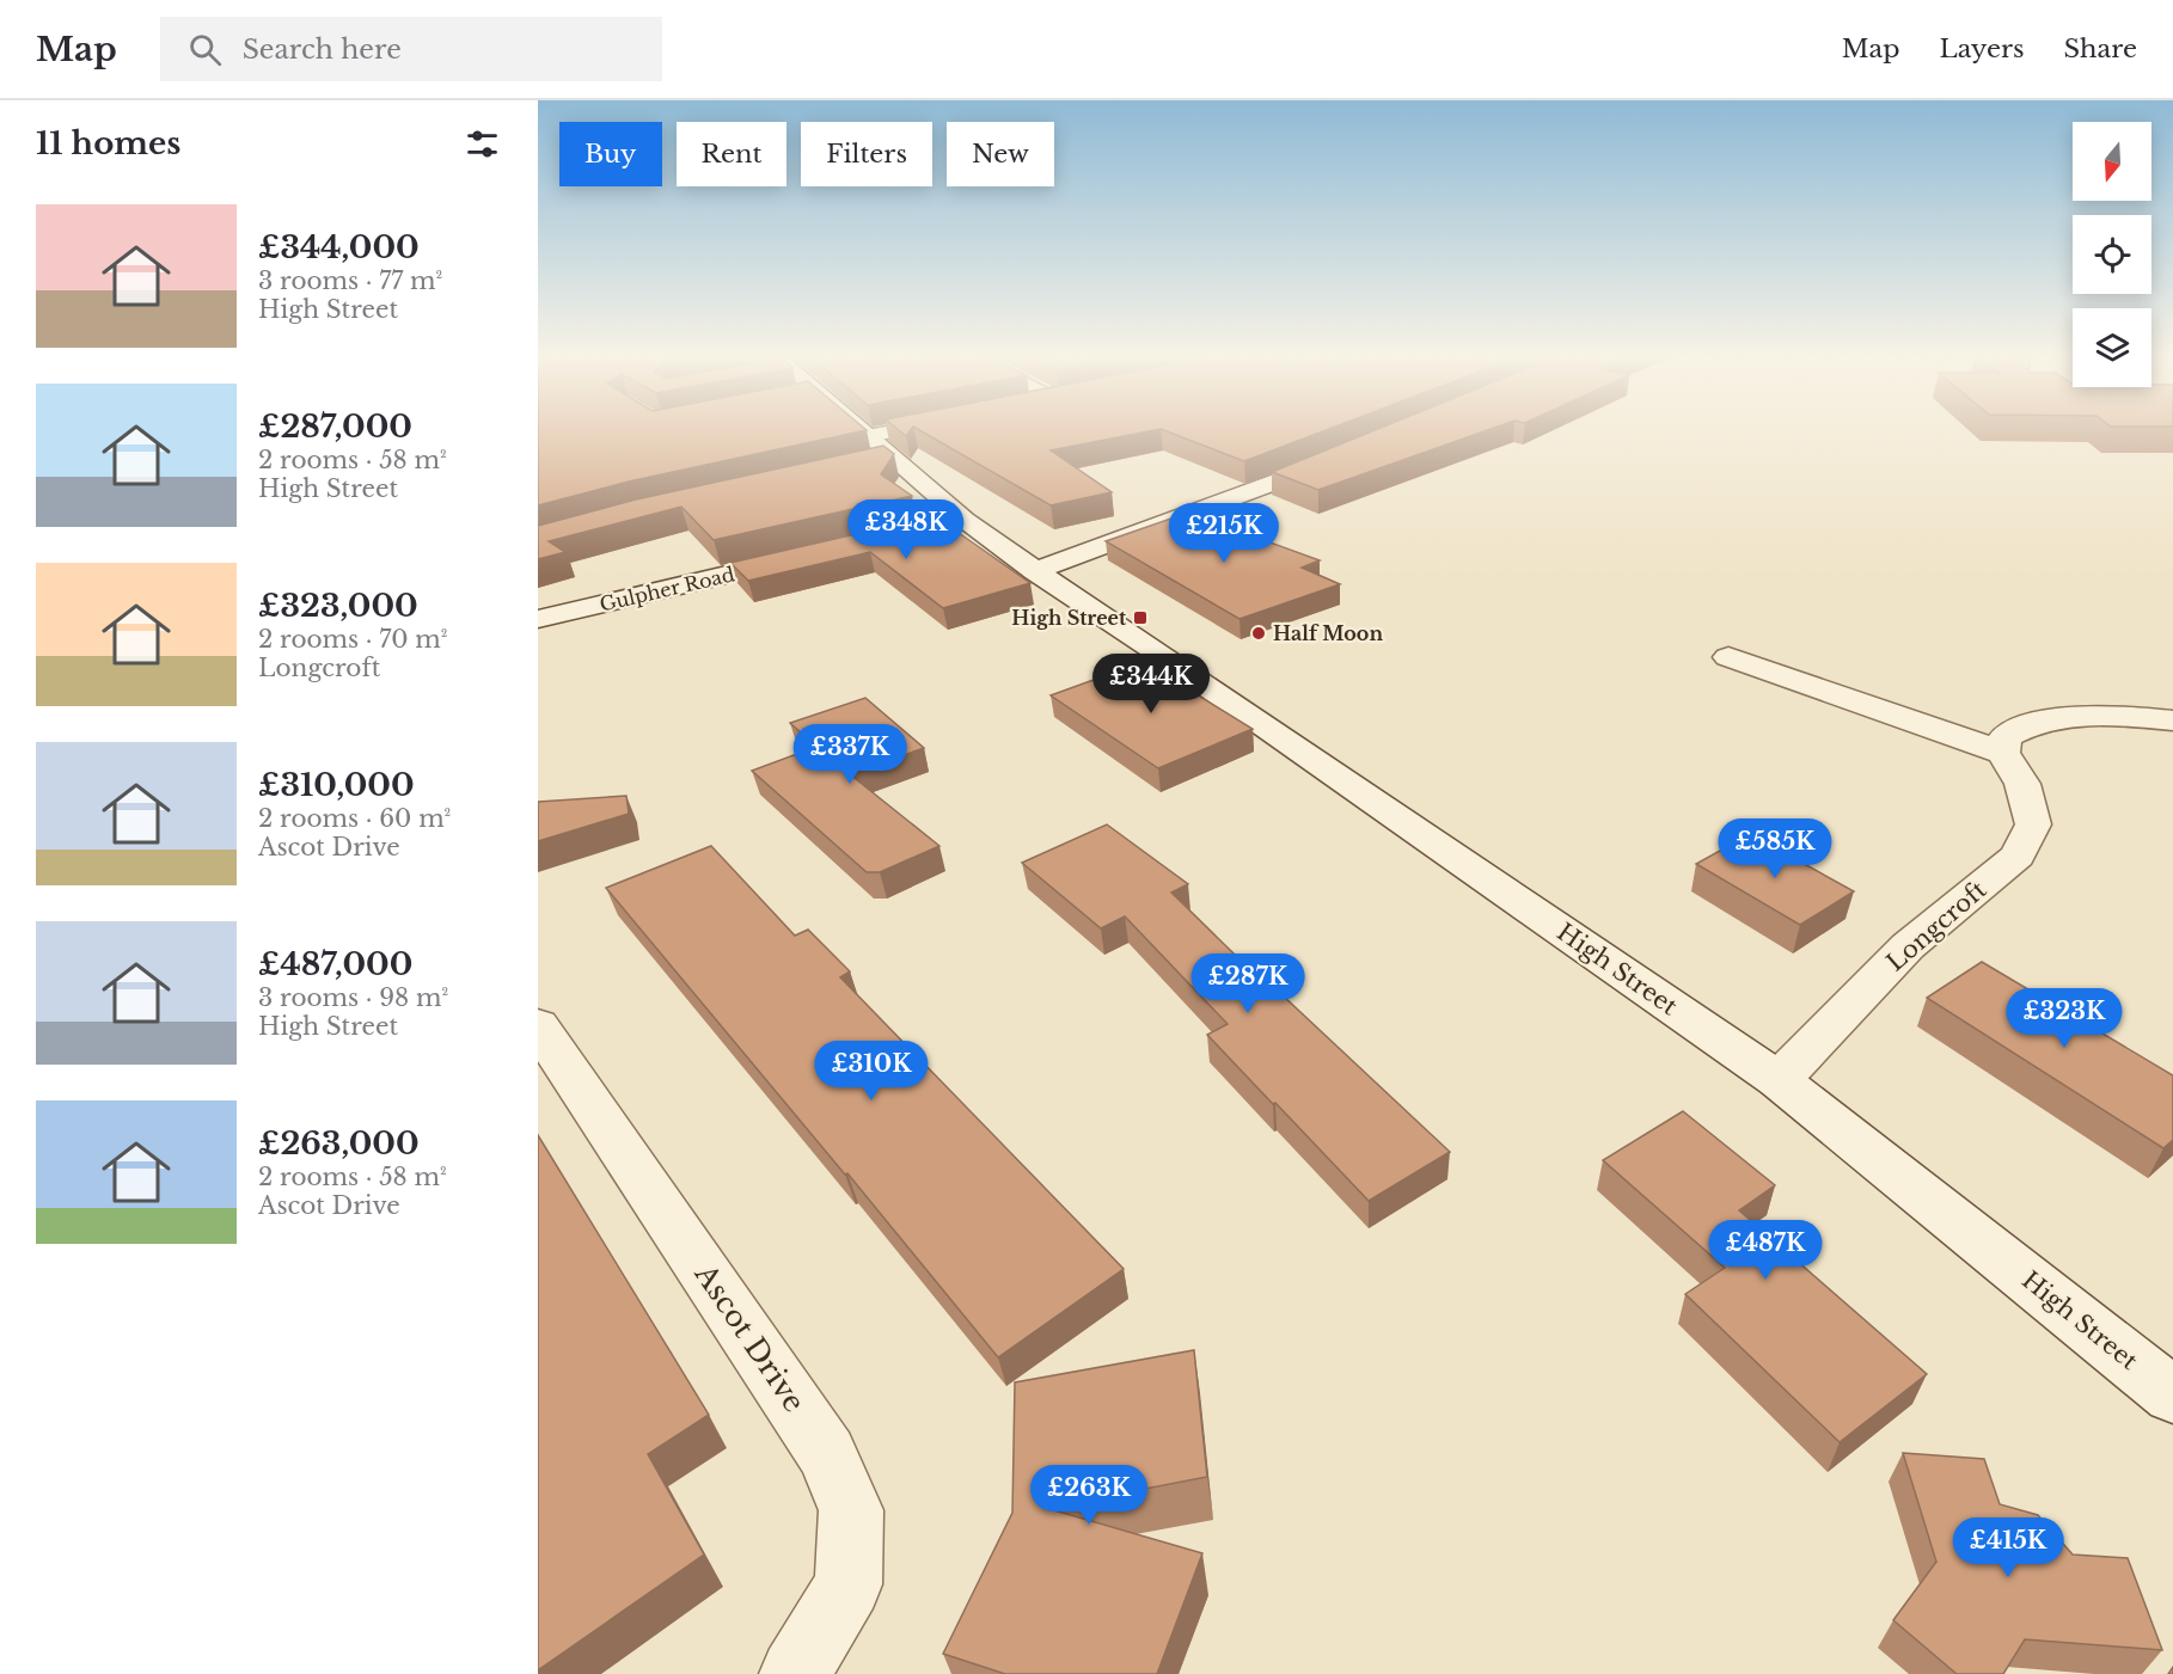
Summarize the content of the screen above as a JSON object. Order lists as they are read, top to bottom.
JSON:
{
  "streets": {
    "street": [
      "Gulpher Road",
      "Longcroft",
      "High Street",
      "Ascot Drive"
    ]
  },
  "crossings": [
    ["Longcroft", "High Street"]
  ],
  "places": {
    "transit": ["High Street"],
    "other": ["Half Moon"]
  },
  "north": "bottom",
  "page": {
    "header": "Map",
    "search": "Search here",
    "nav": ["Map", "Layers", "Share"],
    "heading": "11 homes",
    "chip": [
      "Buy",
      "Rent",
      "Filters",
      "New"
    ],
    "list": [
      {
        "name": "£344,000",
        "note": "3 rooms · 77 m² · High Street"
      },
      {
        "name": "£287,000",
        "note": "2 rooms · 58 m² · High Street"
      },
      {
        "name": "£323,000",
        "note": "2 rooms · 70 m² · Longcroft"
      },
      {
        "name": "£310,000",
        "note": "2 rooms · 60 m² · Ascot Drive"
      },
      {
        "name": "£487,000",
        "note": "3 rooms · 98 m² · High Street"
      },
      {
        "name": "£263,000",
        "note": "2 rooms · 58 m² · Ascot Drive"
      }
    ],
    "price": [
      "£348K",
      "£215K",
      "£344K",
      "£337K",
      "£585K",
      "£287K",
      "£323K",
      "£310K",
      "£487K",
      "£263K",
      "£415K"
    ]
  }
}
